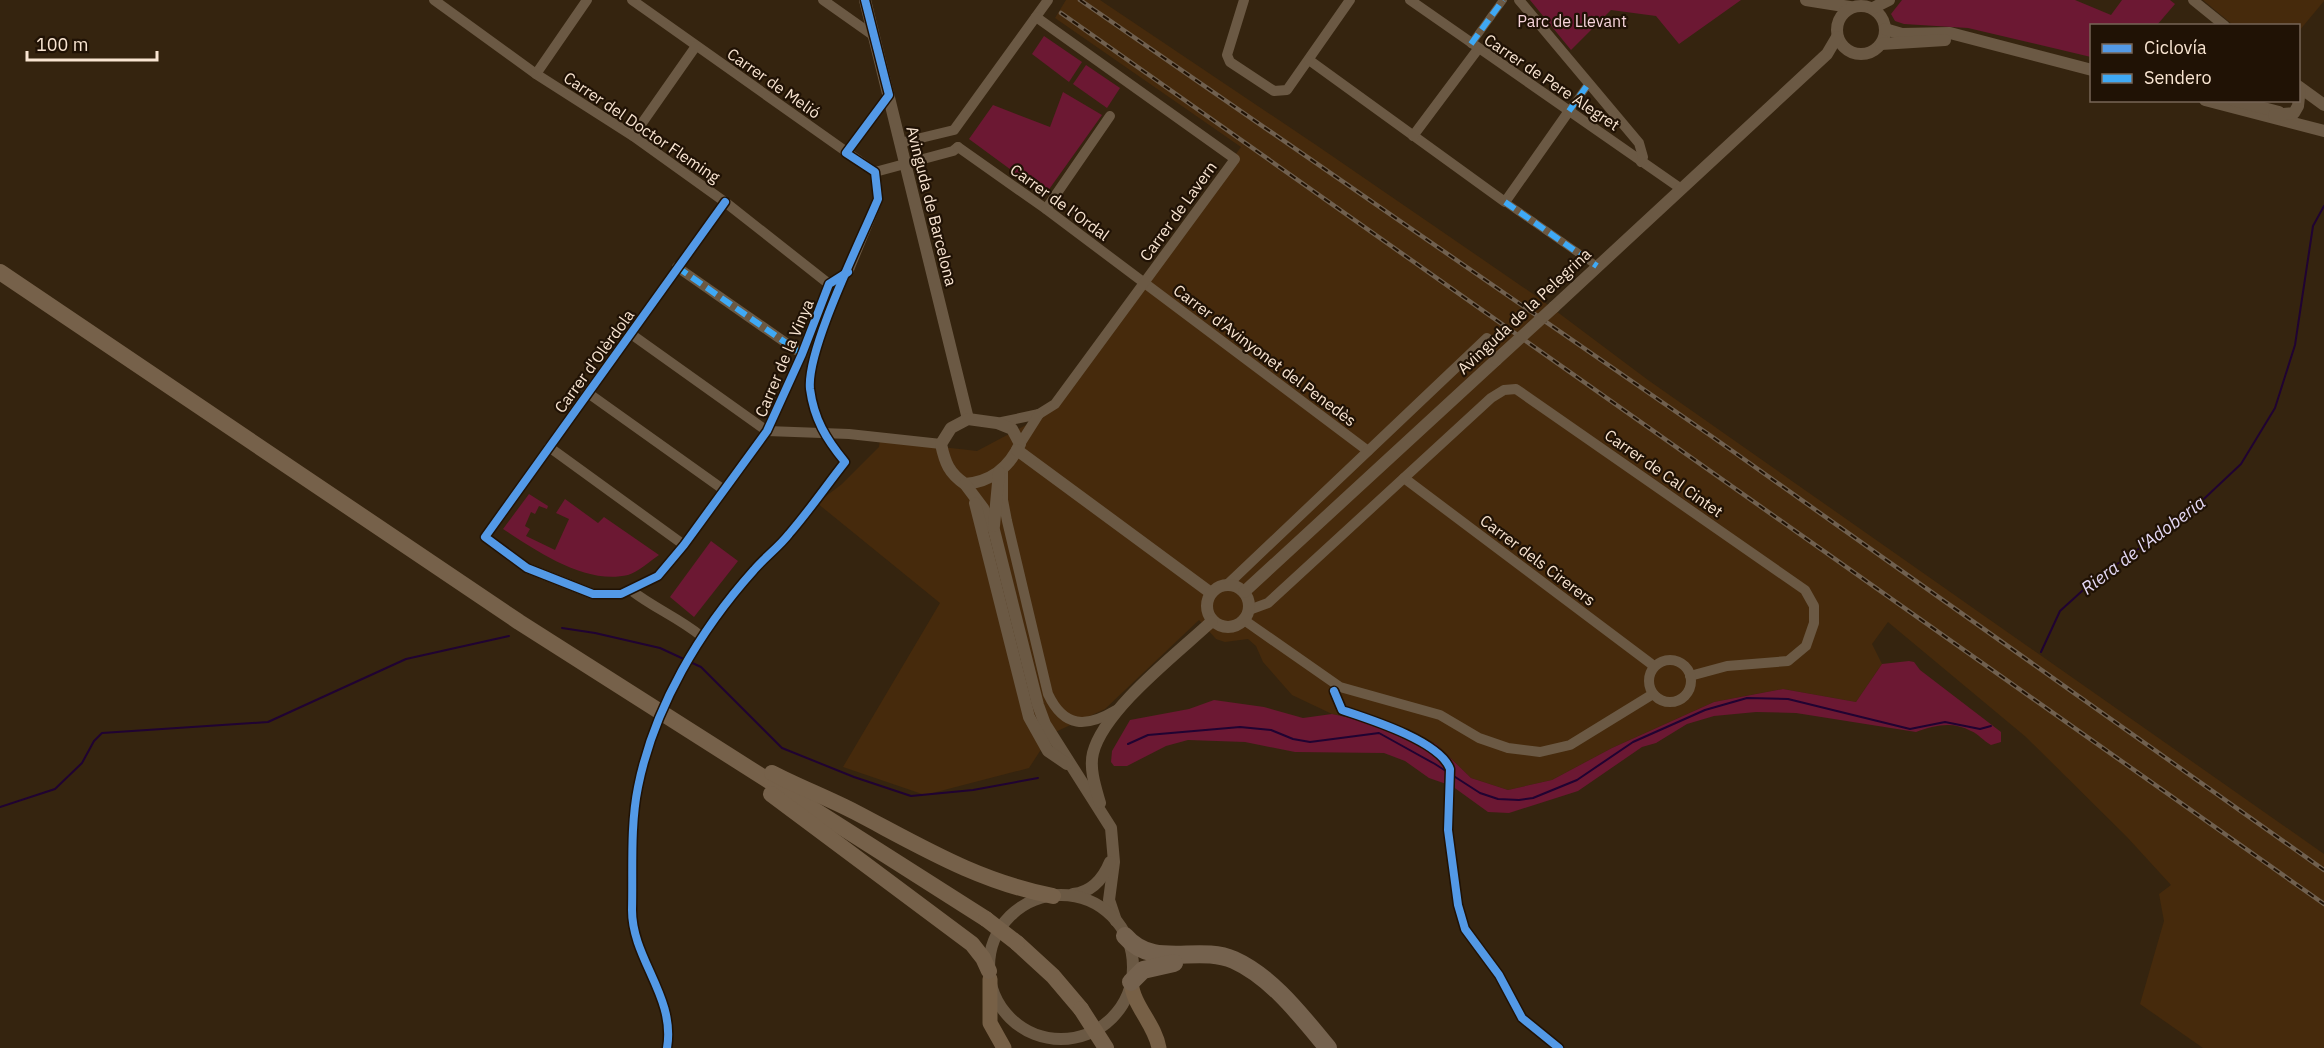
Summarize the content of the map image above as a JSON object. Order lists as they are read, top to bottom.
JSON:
{
  "streets": {
    "street": [
      "Carrer de Pere Alegret",
      "Carrer de Melió",
      "Carrer del Doctor Fleming",
      "Carrer de l'Ordal",
      "Avinguda de Barcelona",
      "Carrer de Lavern",
      "Avinguda de la Pelegrina",
      "Carrer d'Avinyonet del Penedès",
      "Carrer de la Vinya",
      "Carrer d'Olèrdola",
      "Carrer de Cal Cintet",
      "Carrer dels Cirerers"
    ]
  },
  "crossings": [
    ["Carrer de Pere Alegret", "Avinguda de la Pelegrina"],
    ["Carrer de Melió", "Carrer de la Vinya"],
    ["Carrer del Doctor Fleming", "Carrer de la Vinya"],
    ["Carrer del Doctor Fleming", "Carrer d'Olèrdola"],
    ["Carrer de l'Ordal", "Carrer de Lavern"],
    ["Carrer de l'Ordal", "Carrer d'Avinyonet del Penedès"],
    ["Avinguda de Barcelona", "Carrer de Lavern"],
    ["Carrer de Lavern", "Carrer d'Avinyonet del Penedès"],
    ["Avinguda de la Pelegrina", "Carrer d'Avinyonet del Penedès"],
    ["Carrer de la Vinya", "Carrer d'Olèrdola"],
    ["Carrer de Cal Cintet", "Carrer dels Cirerers"]
  ],
  "water": ["Riera de l'Adoberia"],
  "parks": ["Parc de Llevant"],
  "legend": ["Ciclovía", "Sendero"],
  "scale_bar": "100 m"
}
